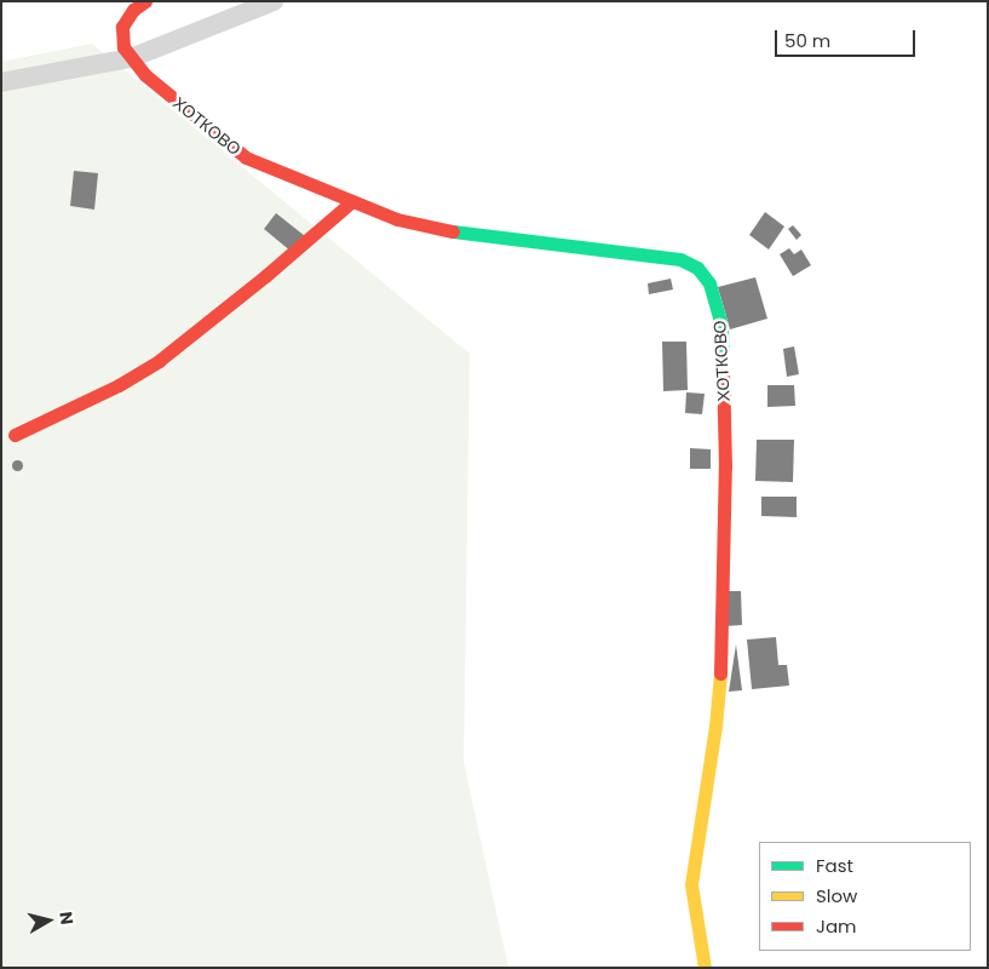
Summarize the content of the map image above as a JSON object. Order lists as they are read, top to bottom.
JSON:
{
  "streets": {
    "street": ["ХОТКОВО"]
  },
  "legend": ["Fast", "Slow", "Jam"],
  "scale_bar": "50 m",
  "north": "right"
}
